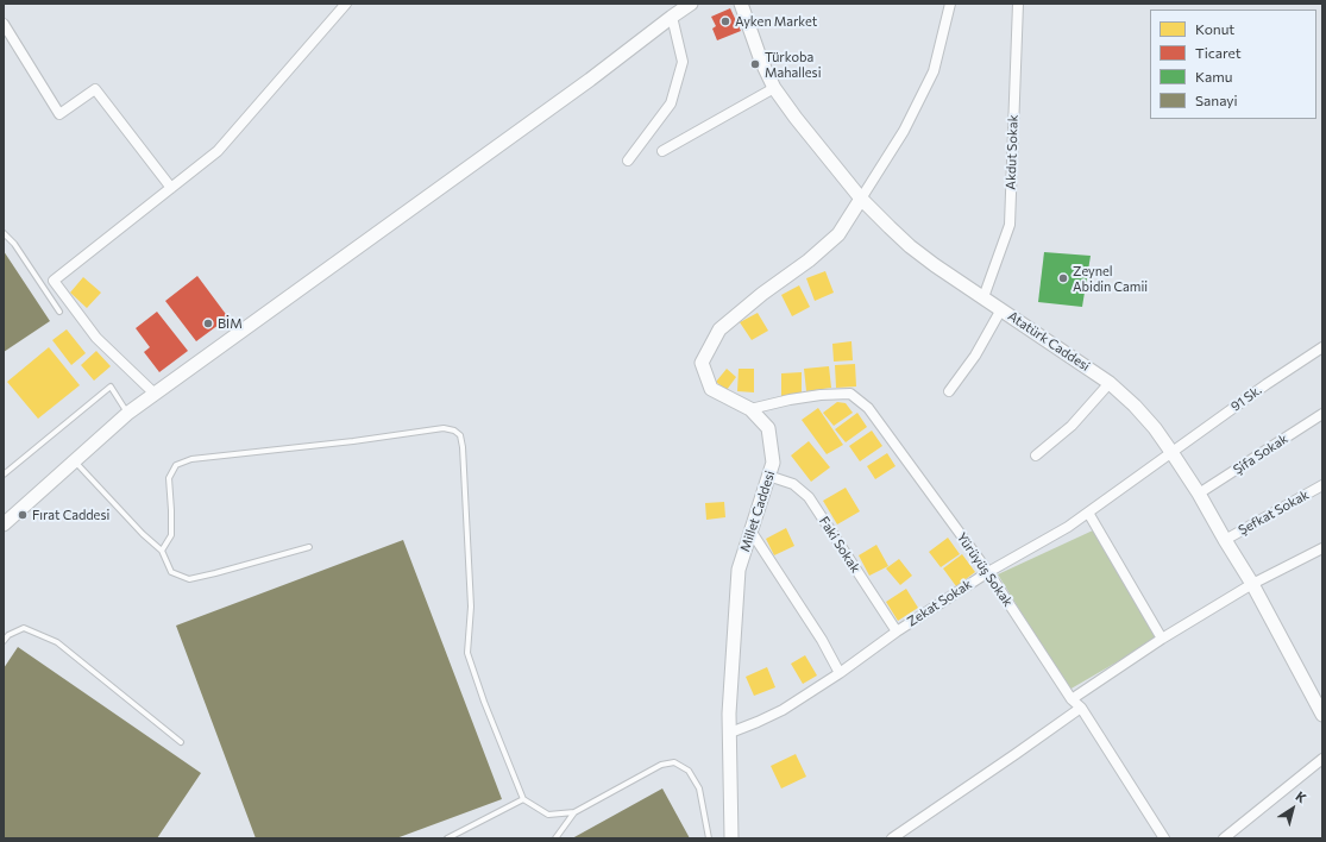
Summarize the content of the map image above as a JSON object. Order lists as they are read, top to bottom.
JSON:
{
  "streets": {
    "street": [
      "Akdut Sokak",
      "Atatürk Caddesi",
      "91 Sk.",
      "Şifa Sokak",
      "Millet Caddesi",
      "Şefkat Sokak",
      "Faki Sokak",
      "Yürüyüş Sokak",
      "Zekat Sokak"
    ]
  },
  "crossings": [
    ["Akdut Sokak", "Atatürk Caddesi"],
    ["Atatürk Caddesi", "91 Sk."],
    ["Atatürk Caddesi", "Şifa Sokak"],
    ["Atatürk Caddesi", "Millet Caddesi"],
    ["Atatürk Caddesi", "Şefkat Sokak"],
    ["Atatürk Caddesi", "Zekat Sokak"],
    ["91 Sk.", "Zekat Sokak"],
    ["Millet Caddesi", "Faki Sokak"],
    ["Millet Caddesi", "Yürüyüş Sokak"],
    ["Millet Caddesi", "Zekat Sokak"],
    ["Faki Sokak", "Zekat Sokak"],
    ["Yürüyüş Sokak", "Zekat Sokak"]
  ],
  "places": [
    "Ayken Market",
    "Türkoba Mahallesi",
    "Zeynel Abidin Camii",
    "BİM",
    "Fırat Caddesi"
  ],
  "legend": [
    "Konut",
    "Ticaret",
    "Kamu",
    "Sanayi"
  ],
  "north": "top right"
}
